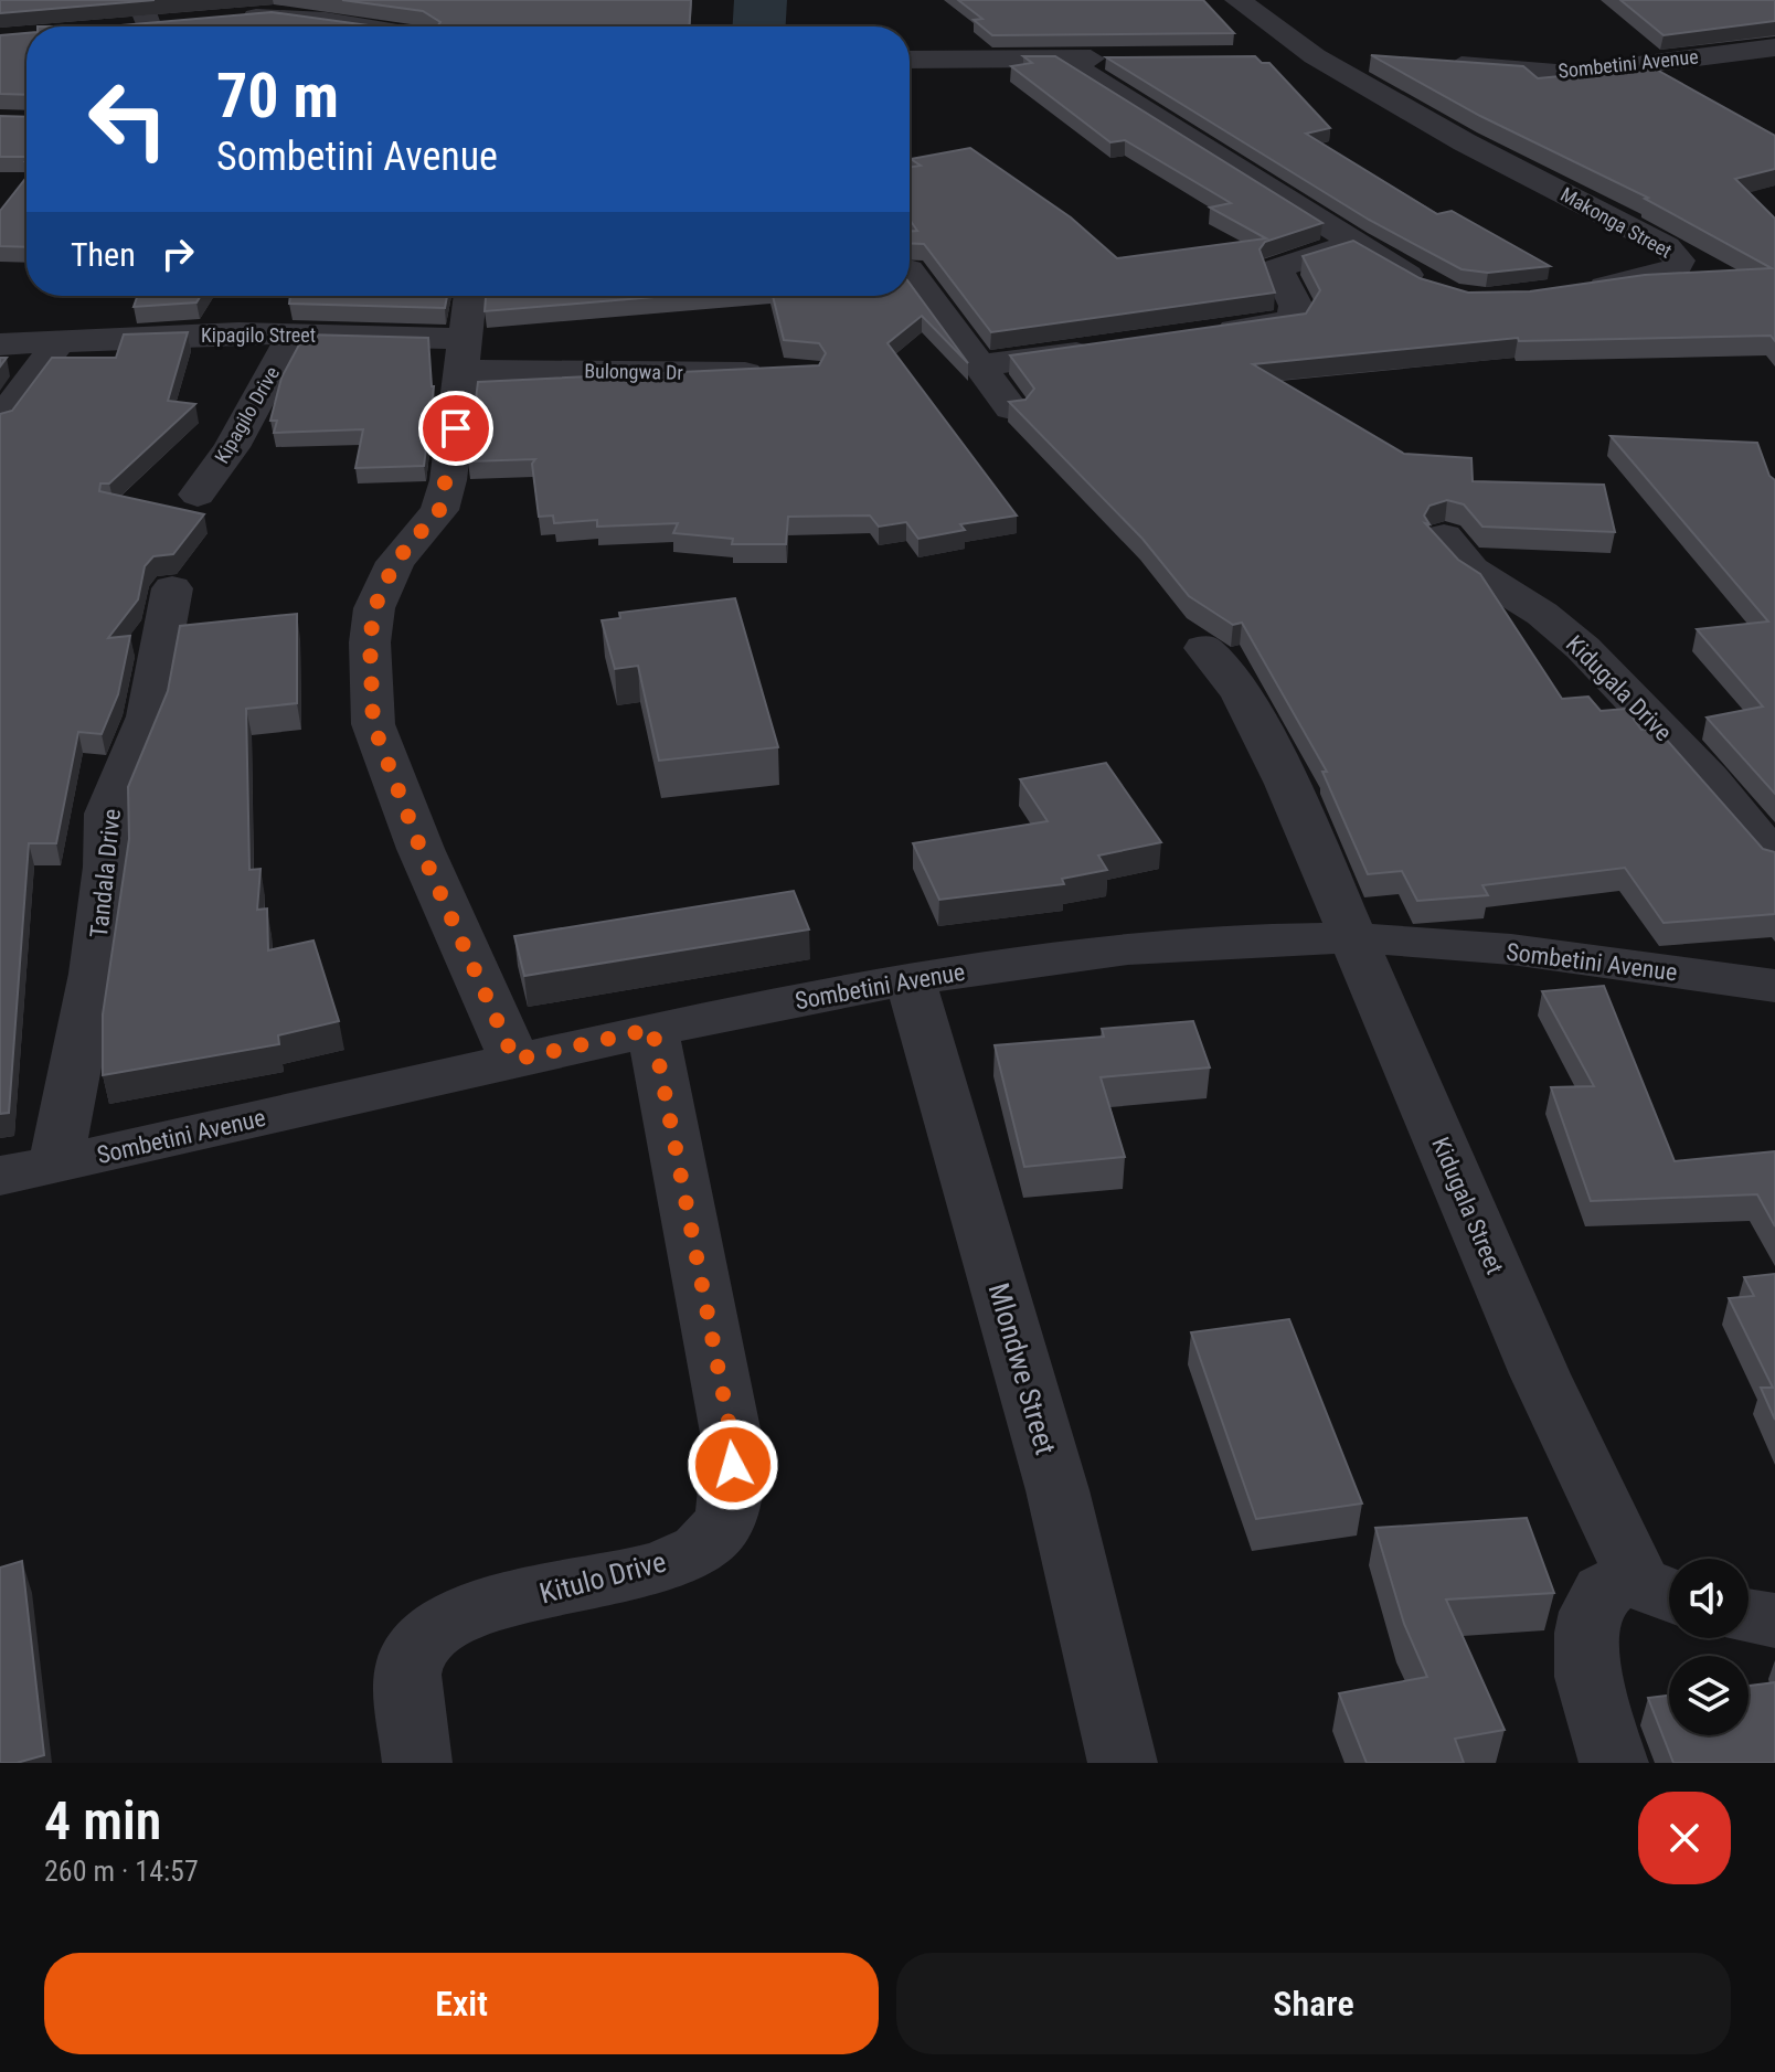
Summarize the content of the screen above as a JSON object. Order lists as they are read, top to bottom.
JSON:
{
  "streets": {
    "street": [
      "Sombetini Avenue",
      "Makonga Street",
      "Kipagilo Street",
      "Bulongwa Dr",
      "Kipagilo Drive",
      "Kidugala Drive",
      "Tandala Drive",
      "Kidugala Street",
      "Mlondwe Street",
      "Kitulo Drive"
    ]
  },
  "crossings": [
    ["Sombetini Avenue", "Tandala Drive"],
    ["Sombetini Avenue", "Kidugala Street"],
    ["Sombetini Avenue", "Mlondwe Street"],
    ["Sombetini Avenue", "Kitulo Drive"],
    ["Kipagilo Street", "Bulongwa Dr"],
    ["Kipagilo Street", "Kipagilo Drive"]
  ],
  "page": {
    "turn": ["70 m", "Sombetini Avenue"],
    "then": "Then",
    "heading": ["4 min", "260 m · 14:57"],
    "buttons": ["Exit", "Share"]
  }
}
